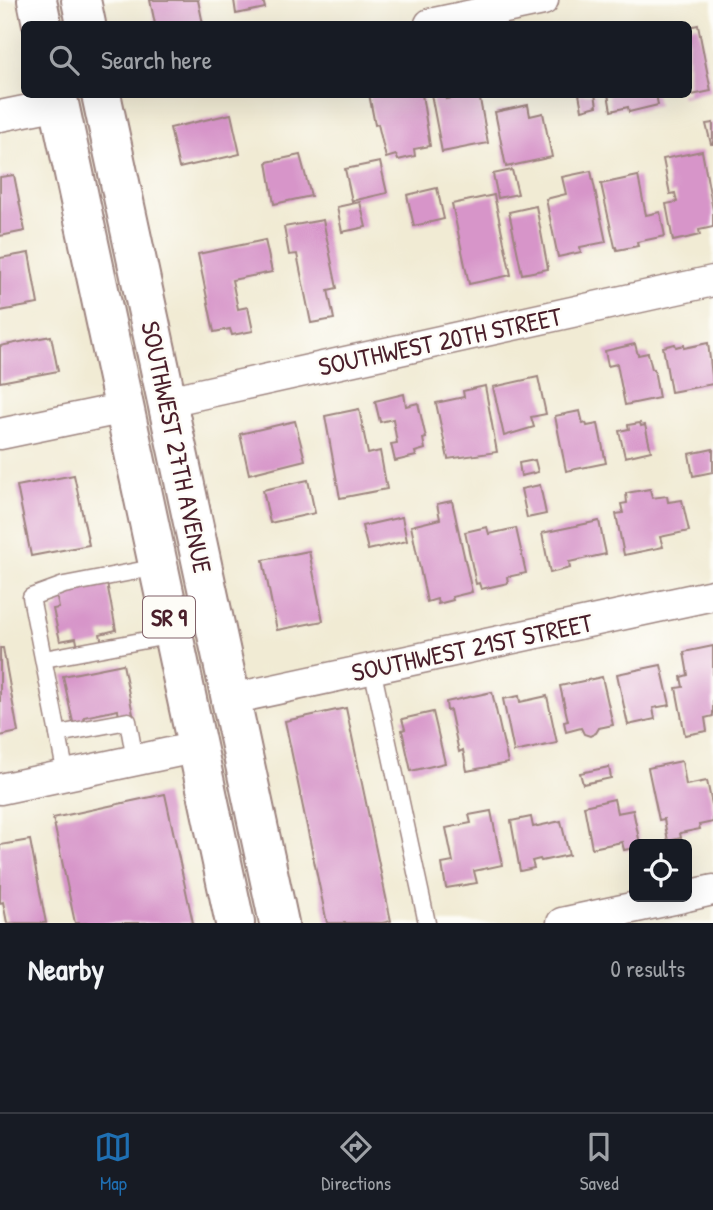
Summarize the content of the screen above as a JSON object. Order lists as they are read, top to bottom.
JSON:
{
  "streets": {
    "highway": ["SOUTHWEST 27TH AVENUE", "SR 9"],
    "street": ["SOUTHWEST 20TH STREET", "SOUTHWEST 21ST STREET"]
  },
  "crossings": [
    ["SOUTHWEST 20TH STREET", "SOUTHWEST 27TH AVENUE"],
    ["SOUTHWEST 27TH AVENUE", "SOUTHWEST 21ST STREET"]
  ],
  "page": {
    "search": "Search here",
    "heading": ["Nearby", "0 results"],
    "nav": ["Map", "Directions", "Saved"]
  }
}
